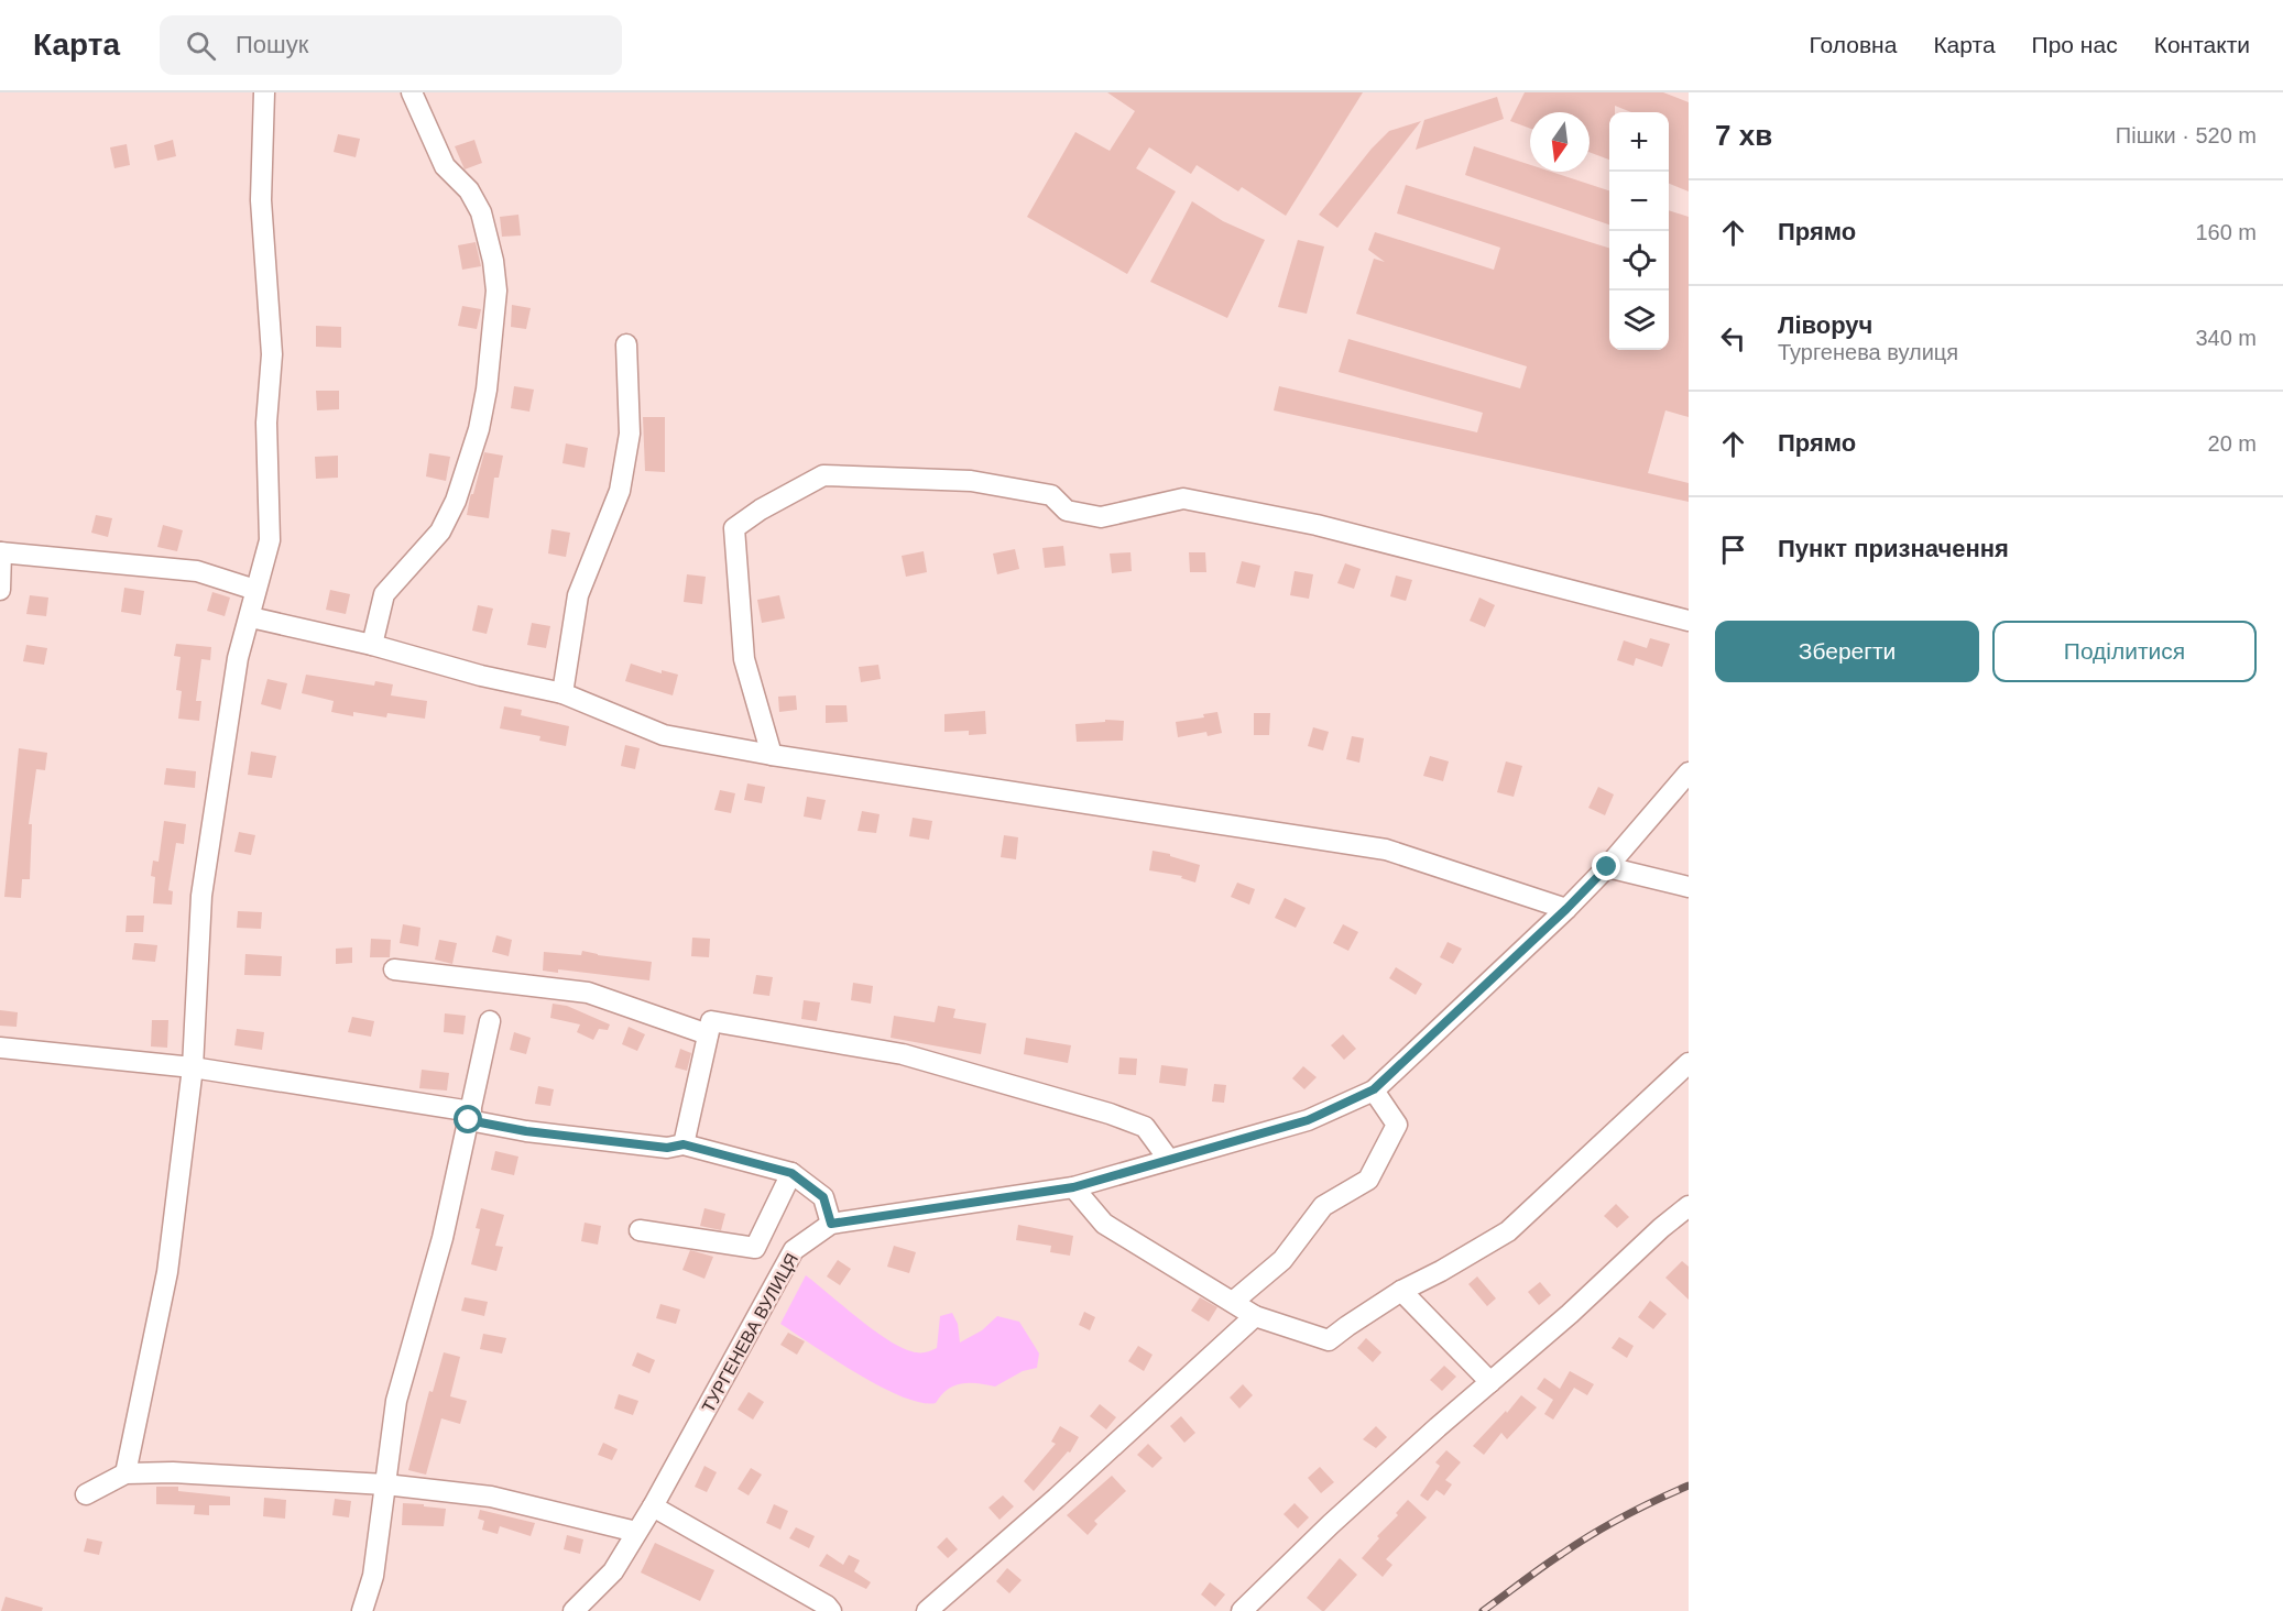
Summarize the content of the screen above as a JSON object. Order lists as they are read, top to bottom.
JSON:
{
  "streets": {
    "street": ["ТУРГЕНЕВА ВУЛИЦЯ"]
  },
  "north": "bottom",
  "page": {
    "header": "Карта",
    "search": "Пошук",
    "nav": [
      "Головна",
      "Карта",
      "Про нас",
      "Контакти"
    ],
    "heading": ["7 хв", "Пішки · 520 m"],
    "map_buttons": ["+", "−"],
    "list": [
      ["Прямо", "160 m"],
      ["Ліворуч", "Тургенева вулиця", "340 m"],
      ["Прямо", "20 m"],
      "Пункт призначення"
    ],
    "buttons": ["Зберегти", "Поділитися"]
  }
}
